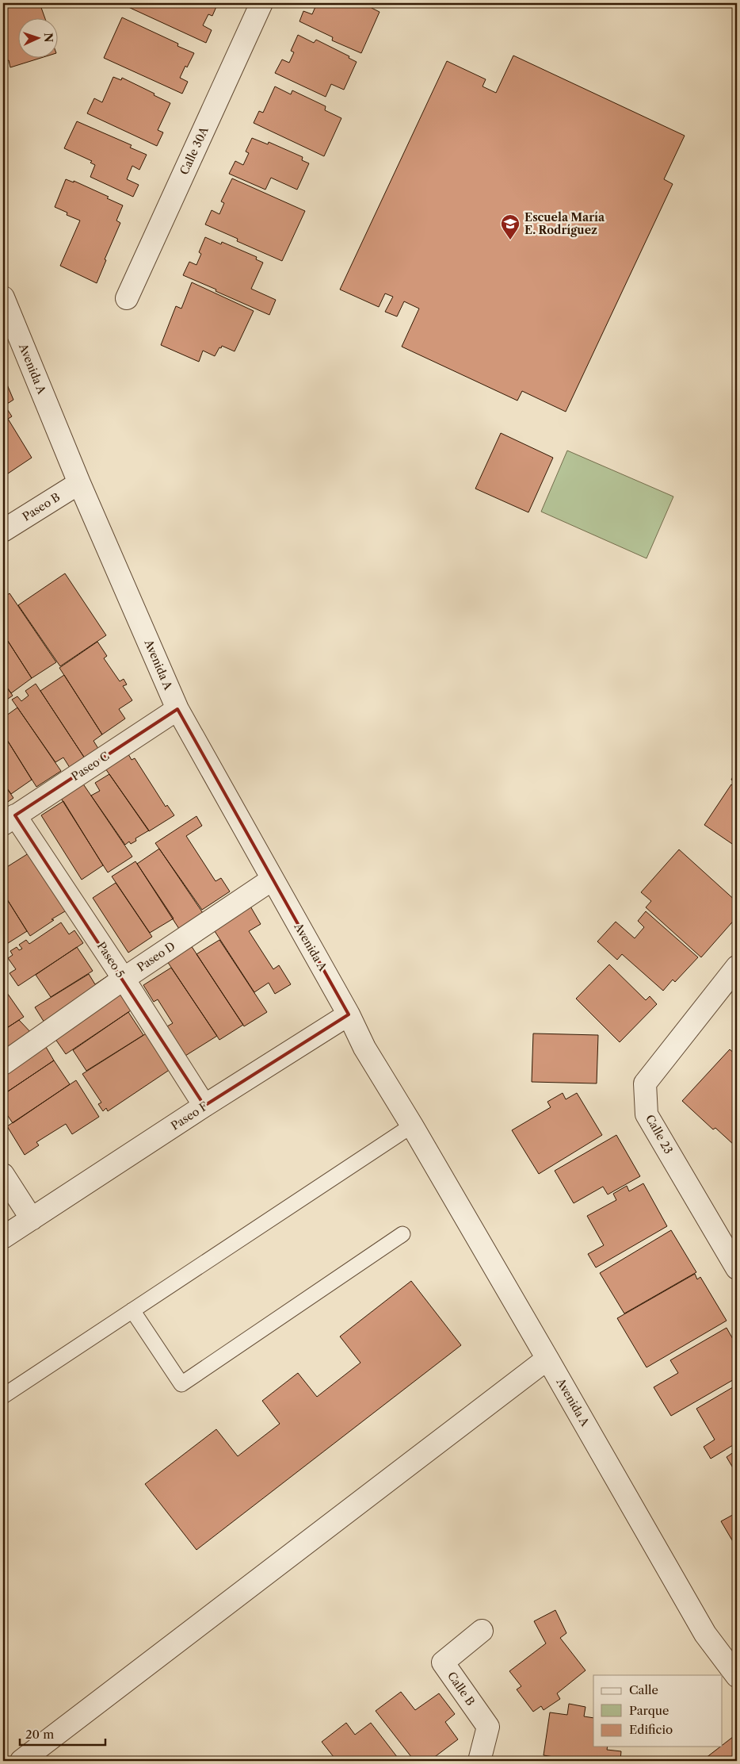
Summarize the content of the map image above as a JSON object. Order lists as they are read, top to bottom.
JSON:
{
  "streets": {
    "street": [
      "Calle 30A",
      "Avenida A",
      "Paseo B",
      "Paseo C",
      "Paseo D",
      "Paseo 5",
      "Paseo F",
      "Calle 23",
      "Calle B"
    ]
  },
  "crossings": [
    ["Avenida A", "Paseo B"],
    ["Avenida A", "Paseo C"],
    ["Avenida A", "Paseo D"],
    ["Avenida A", "Paseo F"],
    ["Paseo C", "Paseo 5"],
    ["Paseo D", "Paseo 5"],
    ["Paseo 5", "Paseo F"]
  ],
  "places": {
    "school or university": ["Escuela María E. Rodríguez"]
  },
  "legend": ["Calle", "Parque", "Edificio"],
  "scale_bar": "20 m",
  "north": "right"
}
